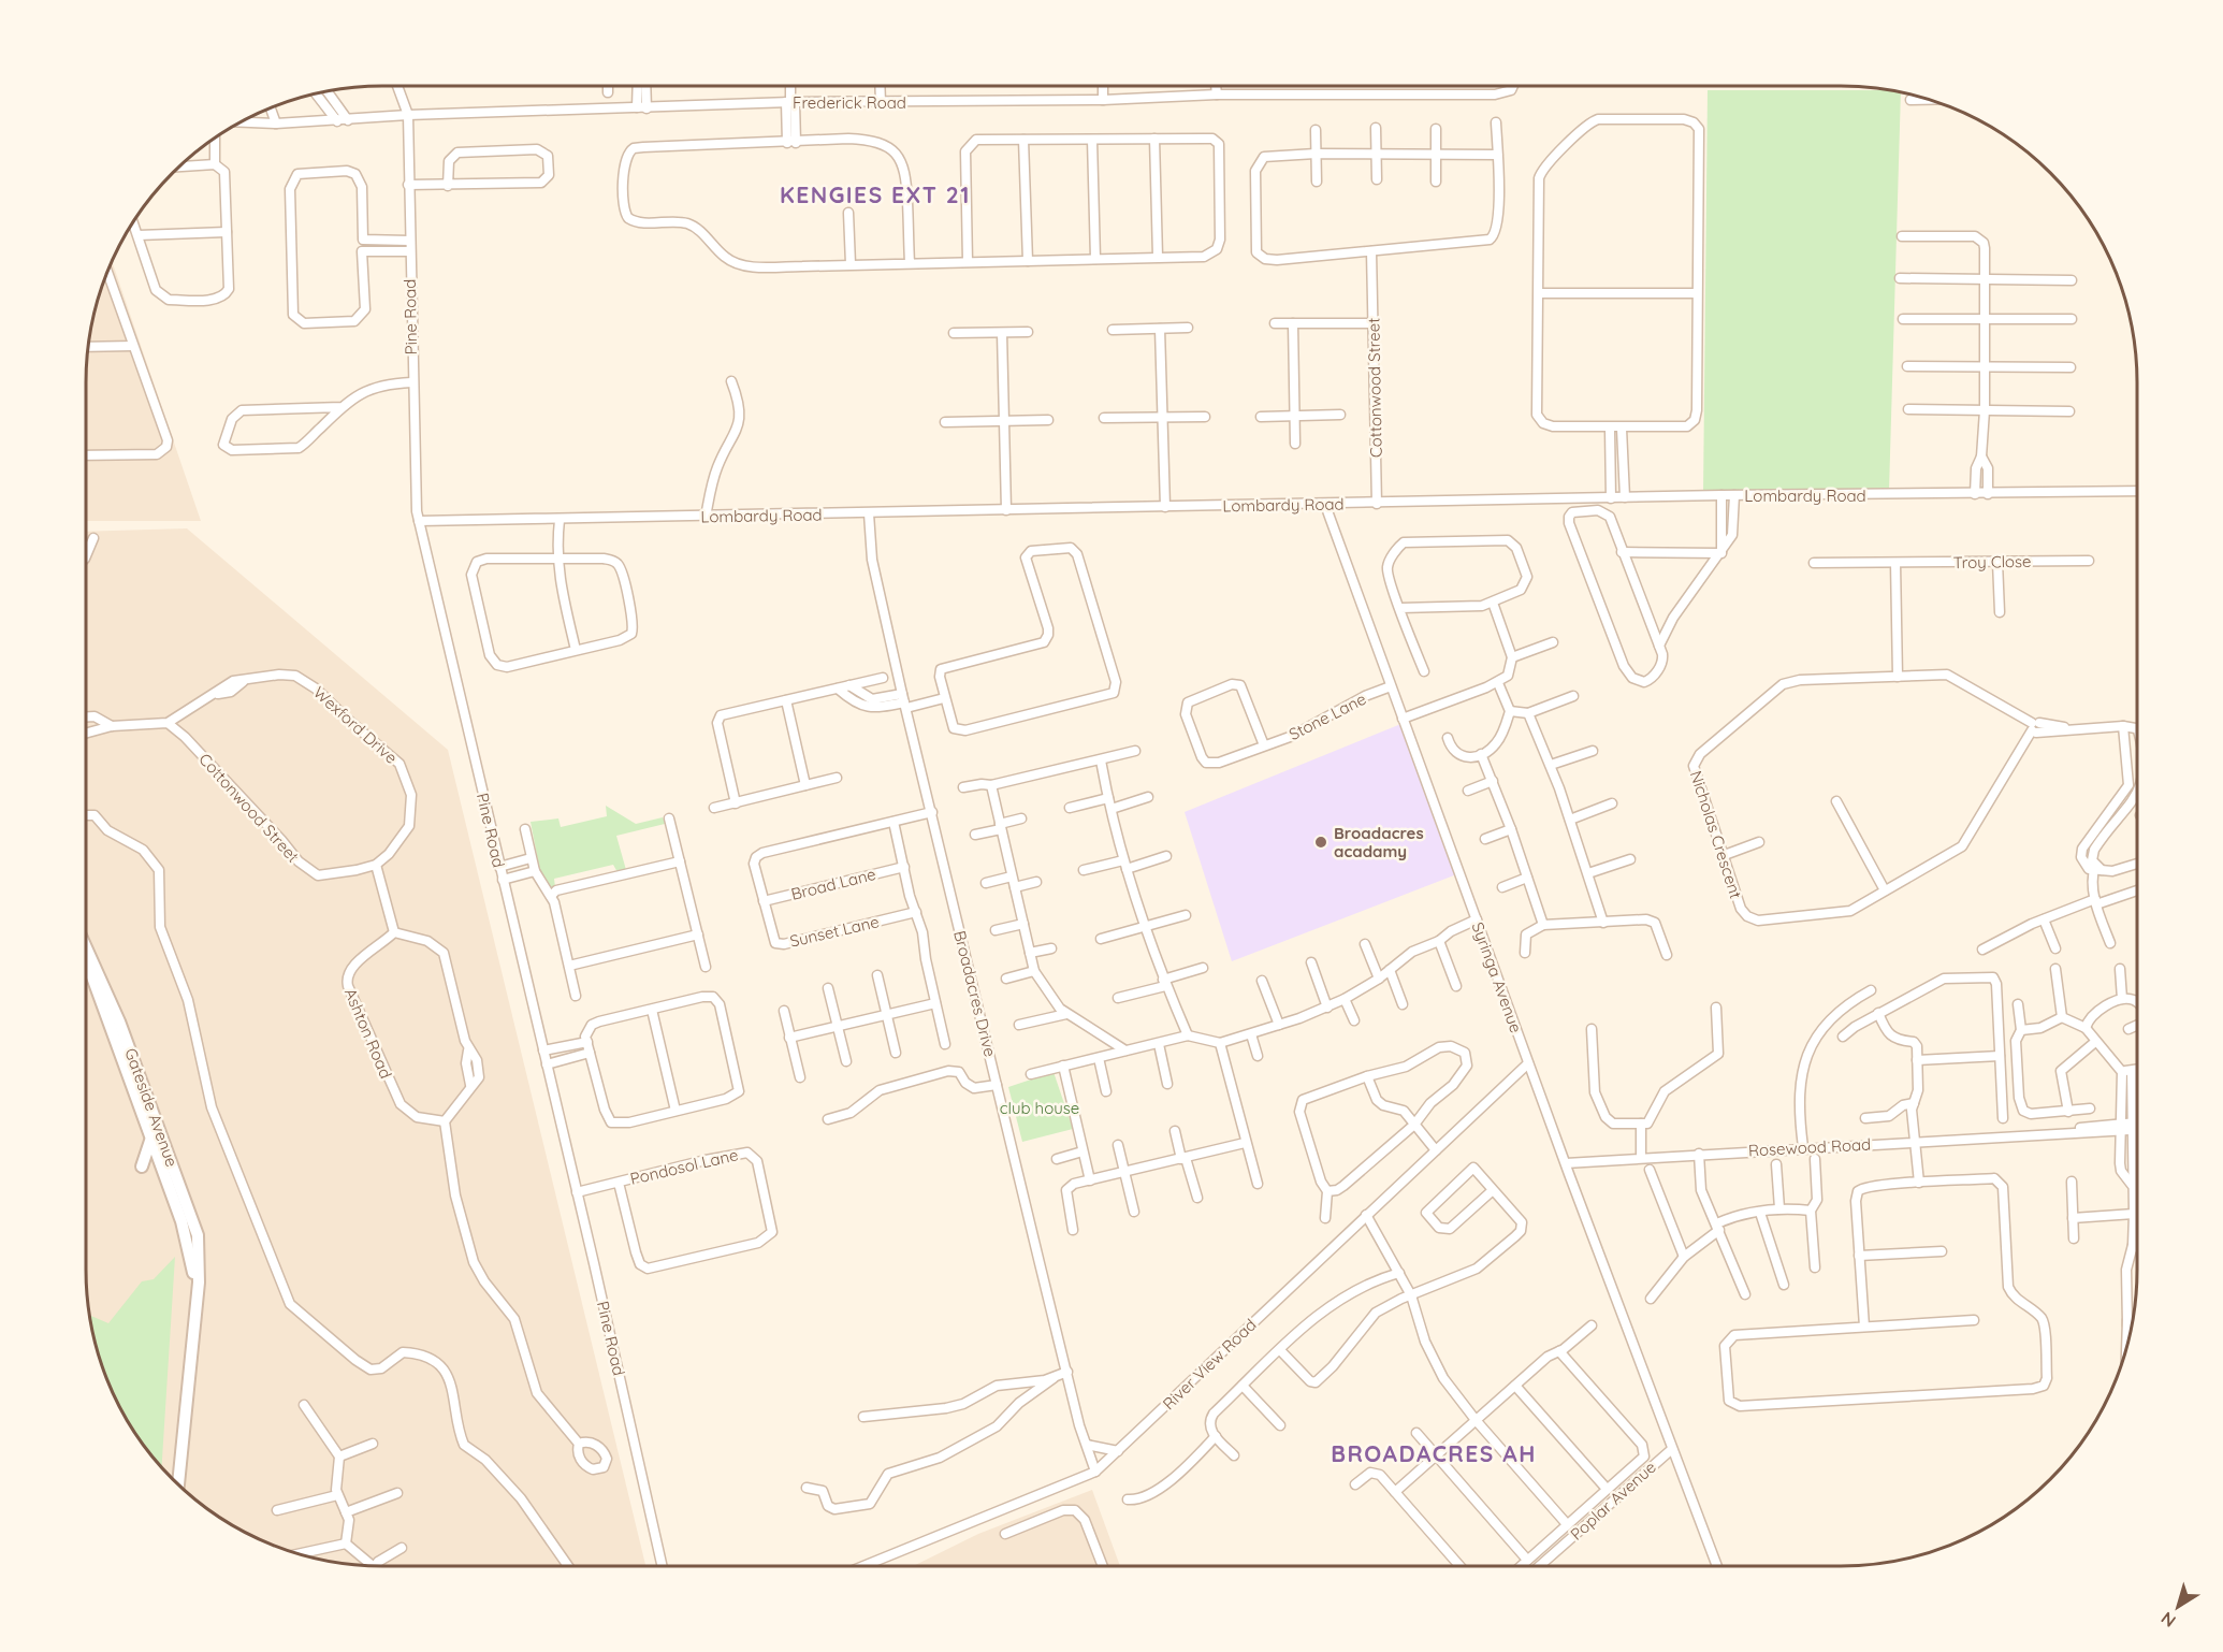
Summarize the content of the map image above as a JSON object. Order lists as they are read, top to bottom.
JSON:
{
  "streets": {
    "street": [
      "Frederick Road",
      "Pine Road",
      "Cottonwood Street",
      "Lombardy Road",
      "Troy Close",
      "Stone Lane",
      "Wexford Drive",
      "Nicholas Crescent",
      "Broad Lane",
      "Sunset Lane",
      "Syringa Avenue",
      "Broadacres Drive",
      "Ashton Road",
      "Gateside Avenue",
      "Rosewood Road",
      "Pondosol Lane",
      "River View Road",
      "Poplar Avenue"
    ]
  },
  "crossings": [
    ["Frederick Road", "Pine Road"],
    ["Pine Road", "Lombardy Road"],
    ["Pine Road", "Pondosol Lane"],
    ["Cottonwood Street", "Lombardy Road"],
    ["Cottonwood Street", "Wexford Drive"],
    ["Lombardy Road", "Syringa Avenue"],
    ["Lombardy Road", "Broadacres Drive"],
    ["Stone Lane", "Syringa Avenue"],
    ["Broad Lane", "Sunset Lane"],
    ["Sunset Lane", "Broadacres Drive"],
    ["Syringa Avenue", "Rosewood Road"],
    ["Syringa Avenue", "River View Road"],
    ["Syringa Avenue", "Poplar Avenue"],
    ["Broadacres Drive", "River View Road"]
  ],
  "districts": ["KENGIES EXT 21", "BROADACRES AH"],
  "parks": ["club house"],
  "places": ["Broadacres acadamy"],
  "north": "bottom left"
}
